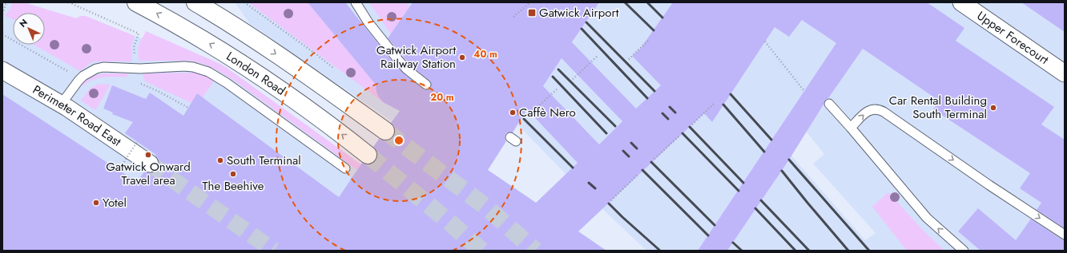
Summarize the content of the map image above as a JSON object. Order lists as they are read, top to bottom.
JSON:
{
  "streets": {
    "main road": ["London Road"],
    "street": ["Upper Forecourt", "Perimeter Road East"]
  },
  "places": {
    "transit": ["Gatwick Airport"],
    "other": [
      "Gatwick Airport Railway Station",
      "Car Rental Building South Terminal",
      "Caffè Nero",
      "Gatwick Onward Travel area",
      "South Terminal",
      "The Beehive",
      "Yotel"
    ]
  },
  "north": "top left",
  "rings": ["40 m", "20 m"]
}
